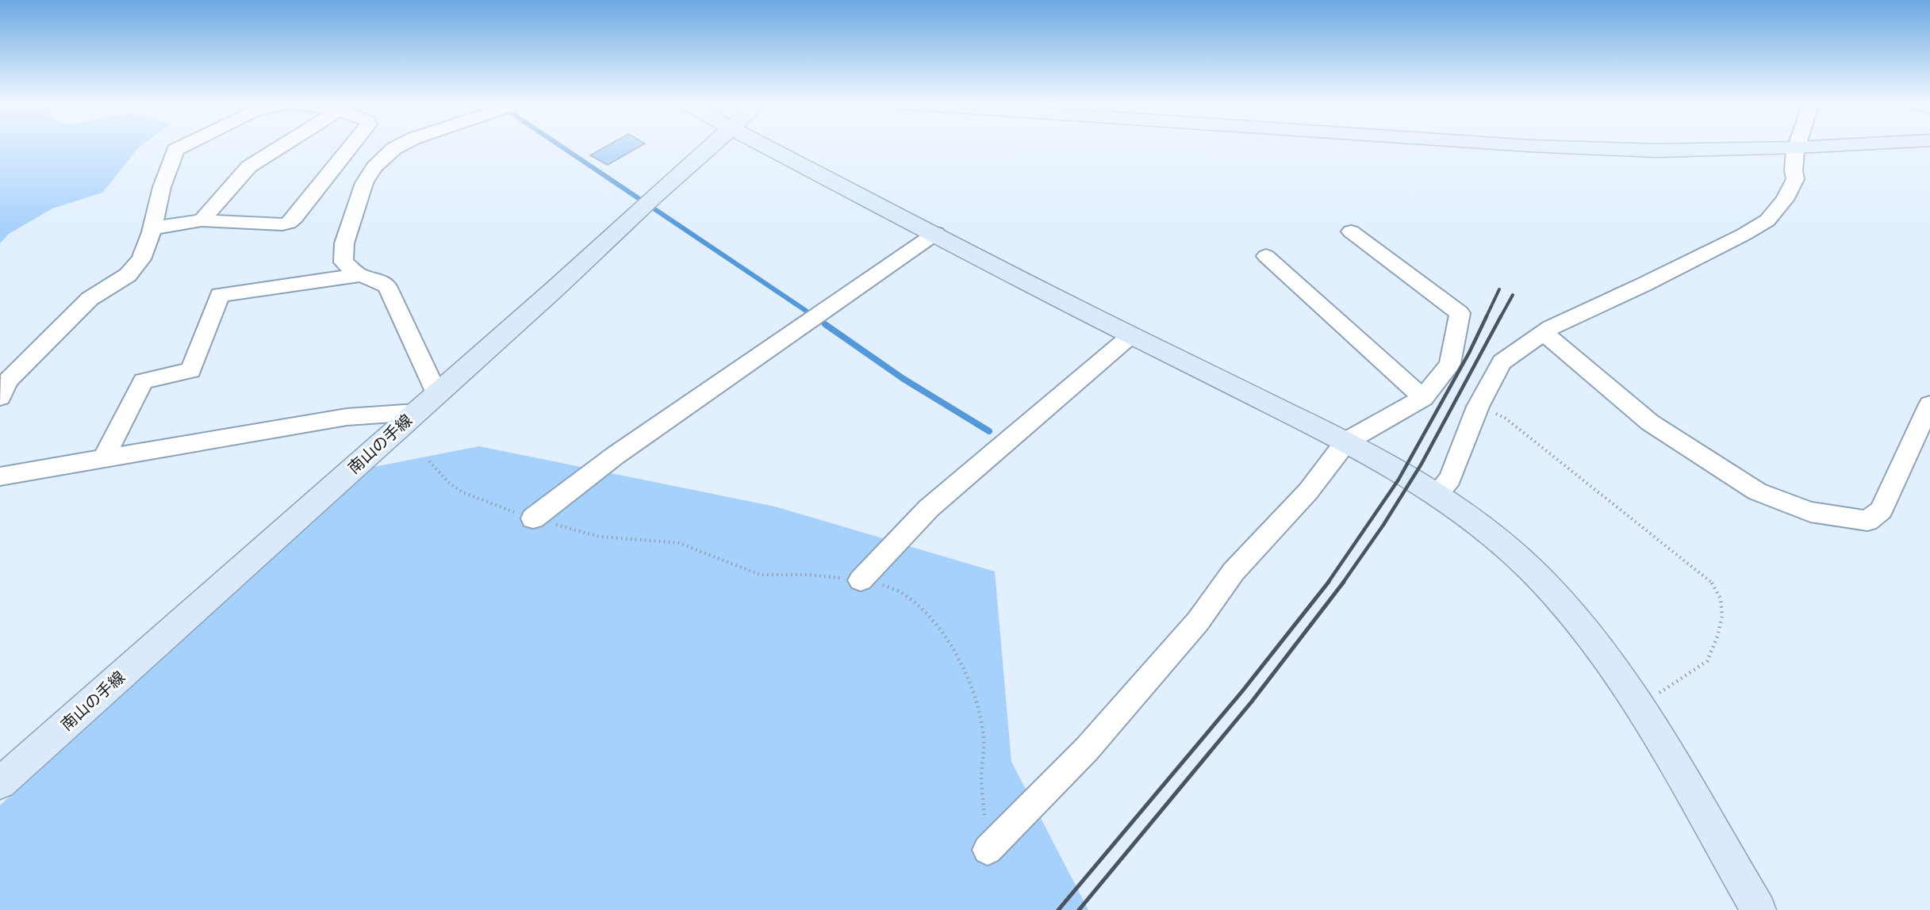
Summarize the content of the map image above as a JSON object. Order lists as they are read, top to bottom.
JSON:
{
  "streets": {
    "street": ["南山の手線"]
  }
}
